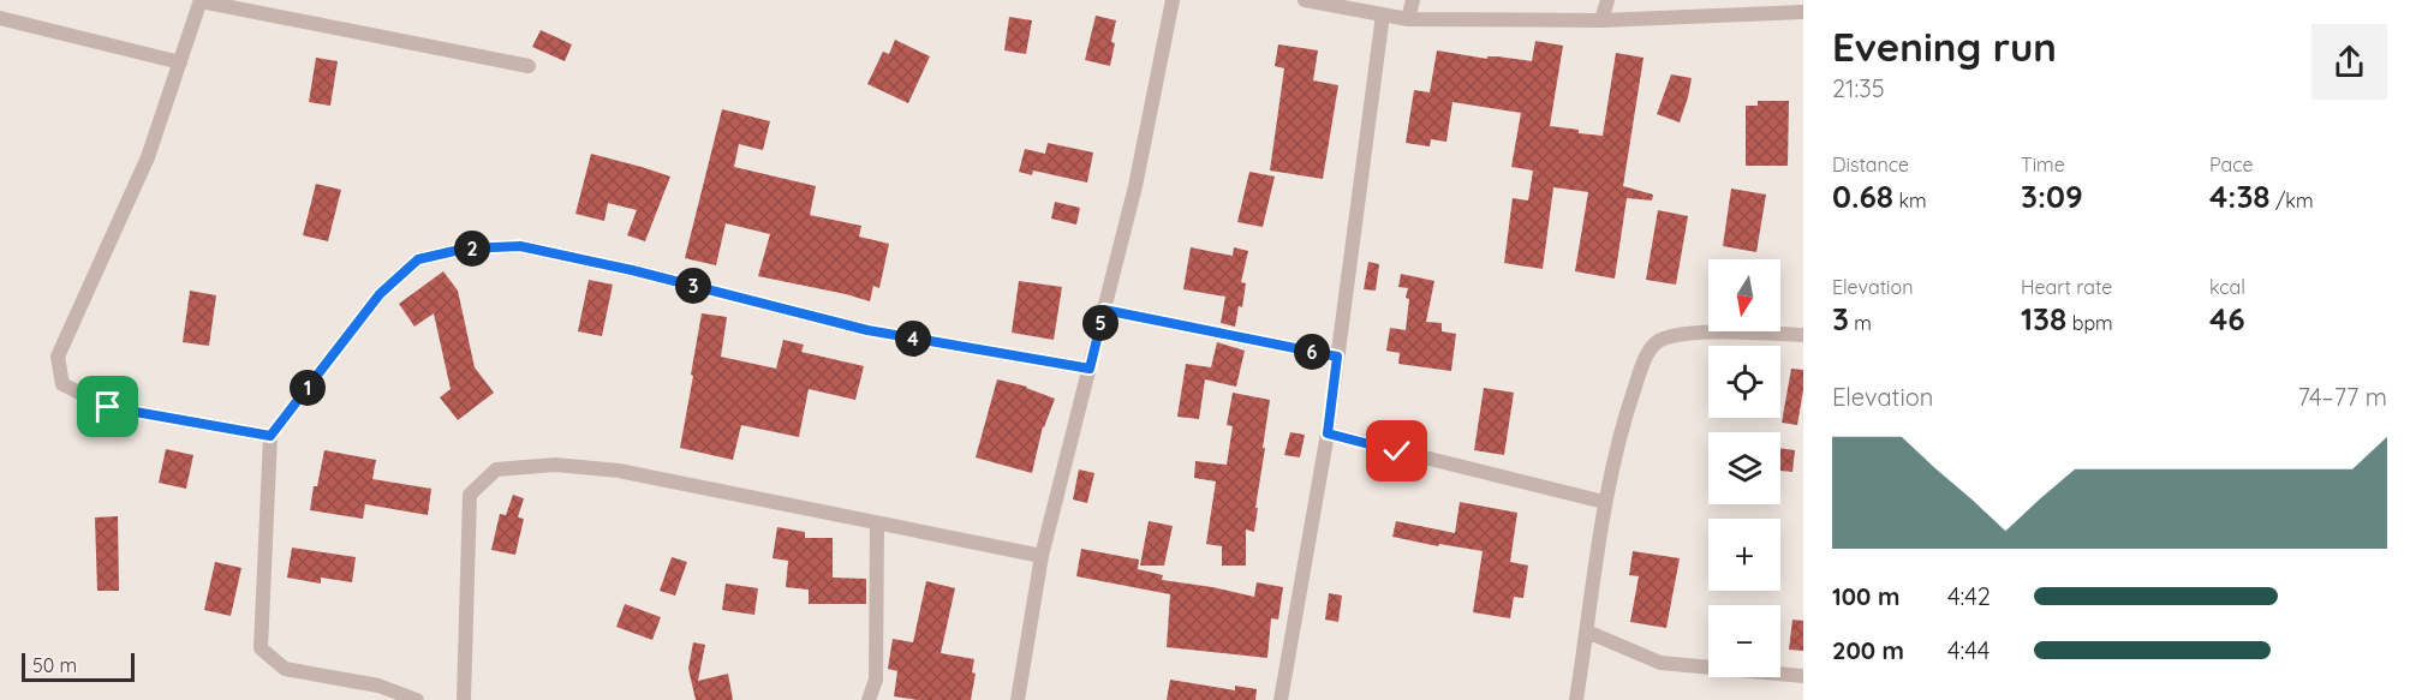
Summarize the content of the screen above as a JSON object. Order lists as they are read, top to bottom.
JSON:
{
  "scale_bar": "50 m",
  "north": "bottom",
  "page": {
    "heading": ["Evening run", "21:35"],
    "stats": [
      ["Distance", "0.68 km"],
      ["Time", "3:09"],
      ["Pace", "4:38 /km"],
      ["Elevation", "3 m"],
      ["Heart rate", "138 bpm"],
      ["kcal", "46"]
    ],
    "pins": [
      "2",
      "3",
      "5",
      "4",
      "6",
      "1"
    ],
    "map_buttons": ["+", "−"],
    "chart": ["Elevation", "74–77 m"],
    "list": [
      {
        "name": "100 m",
        "note": "4:42"
      },
      {
        "name": "200 m",
        "note": "4:44"
      }
    ],
    "scale": "50 m"
  }
}
